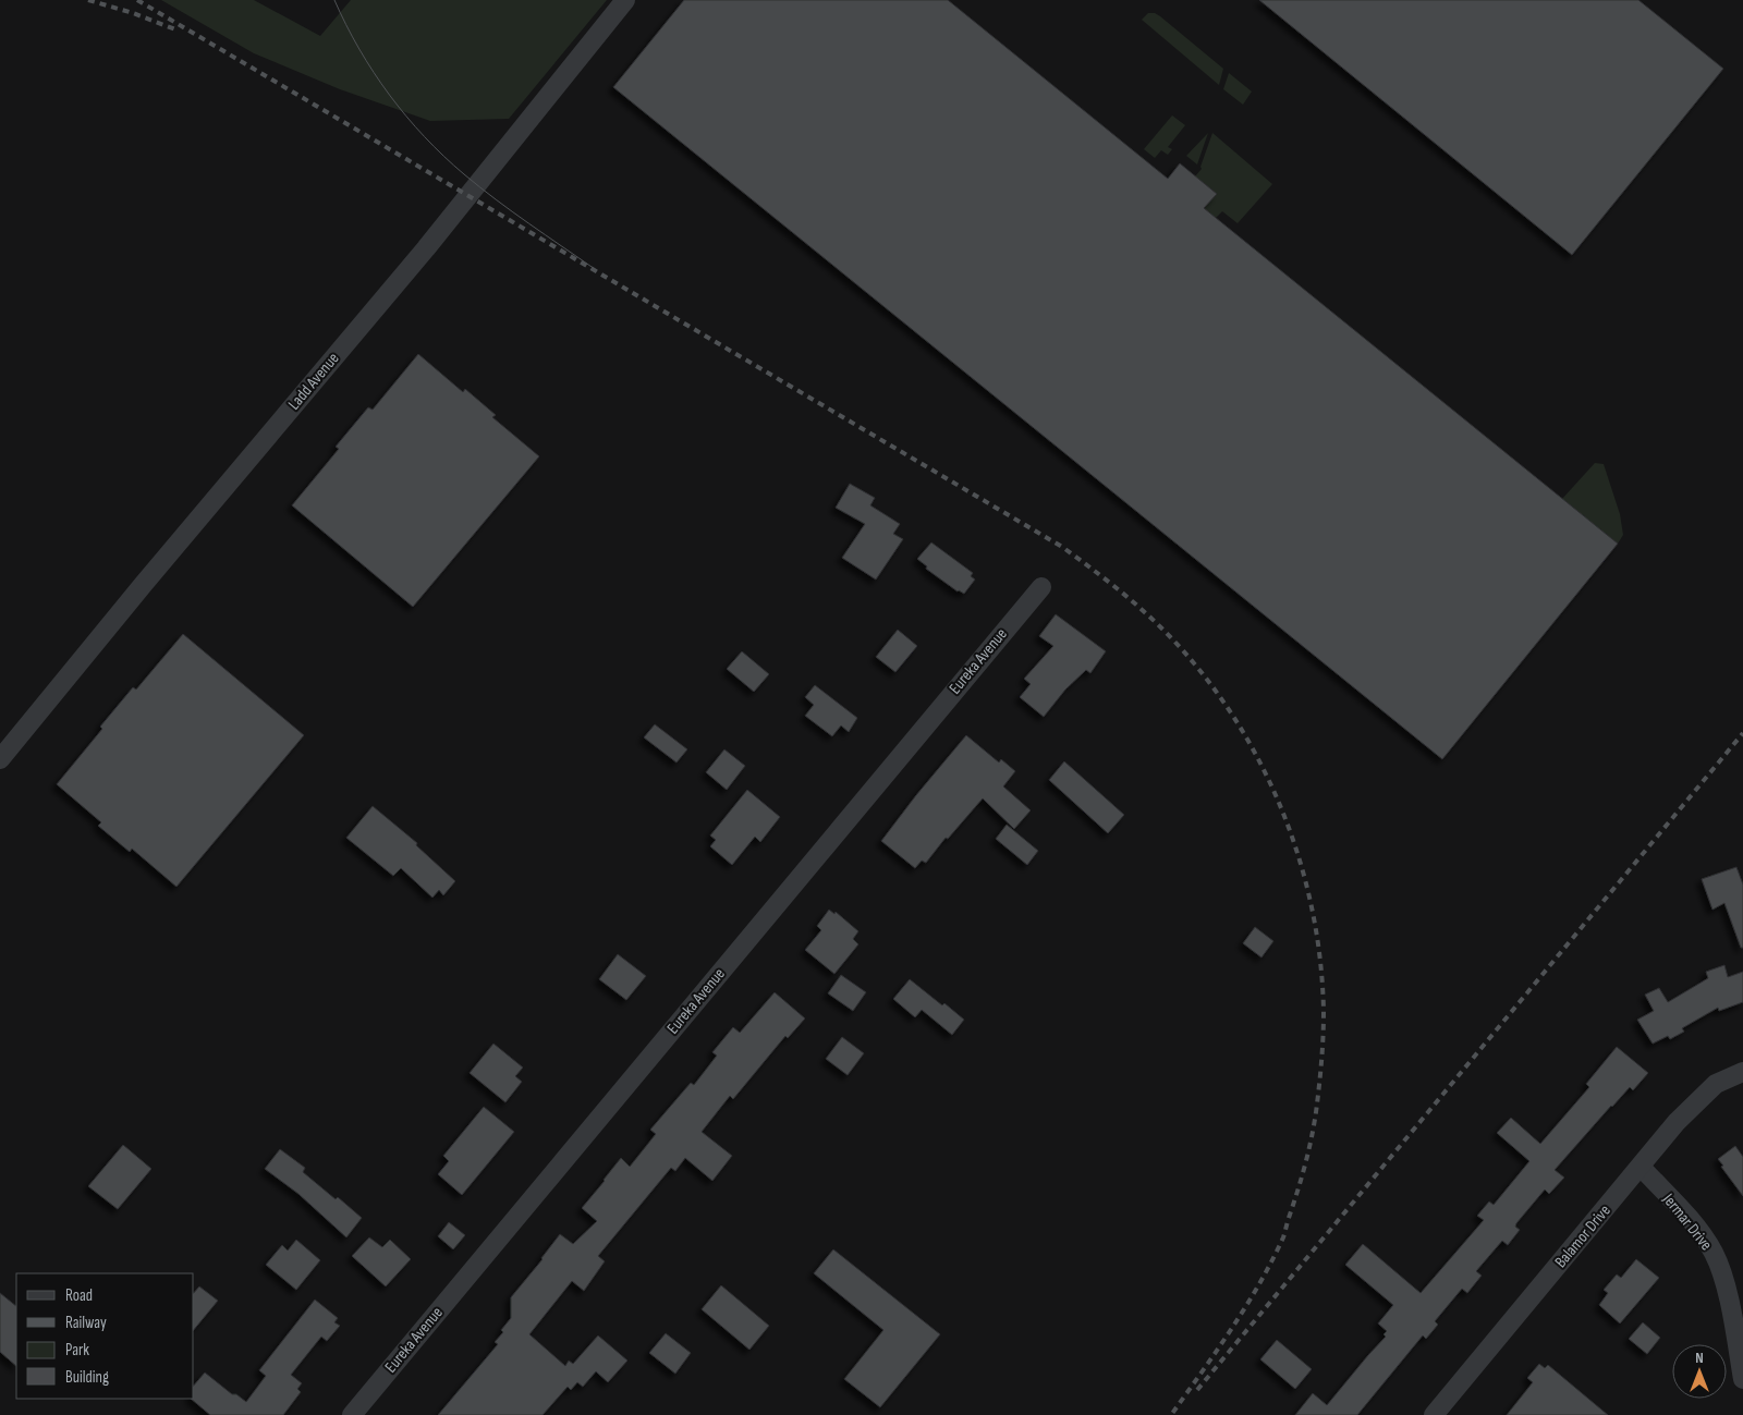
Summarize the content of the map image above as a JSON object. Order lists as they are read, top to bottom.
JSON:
{
  "streets": {
    "street": [
      "Ladd Avenue",
      "Eureka Avenue",
      "Jermar Drive",
      "Balamor Drive"
    ]
  },
  "crossings": [
    ["Jermar Drive", "Balamor Drive"]
  ],
  "legend": [
    "Road",
    "Railway",
    "Park",
    "Building"
  ],
  "north": "top"
}
